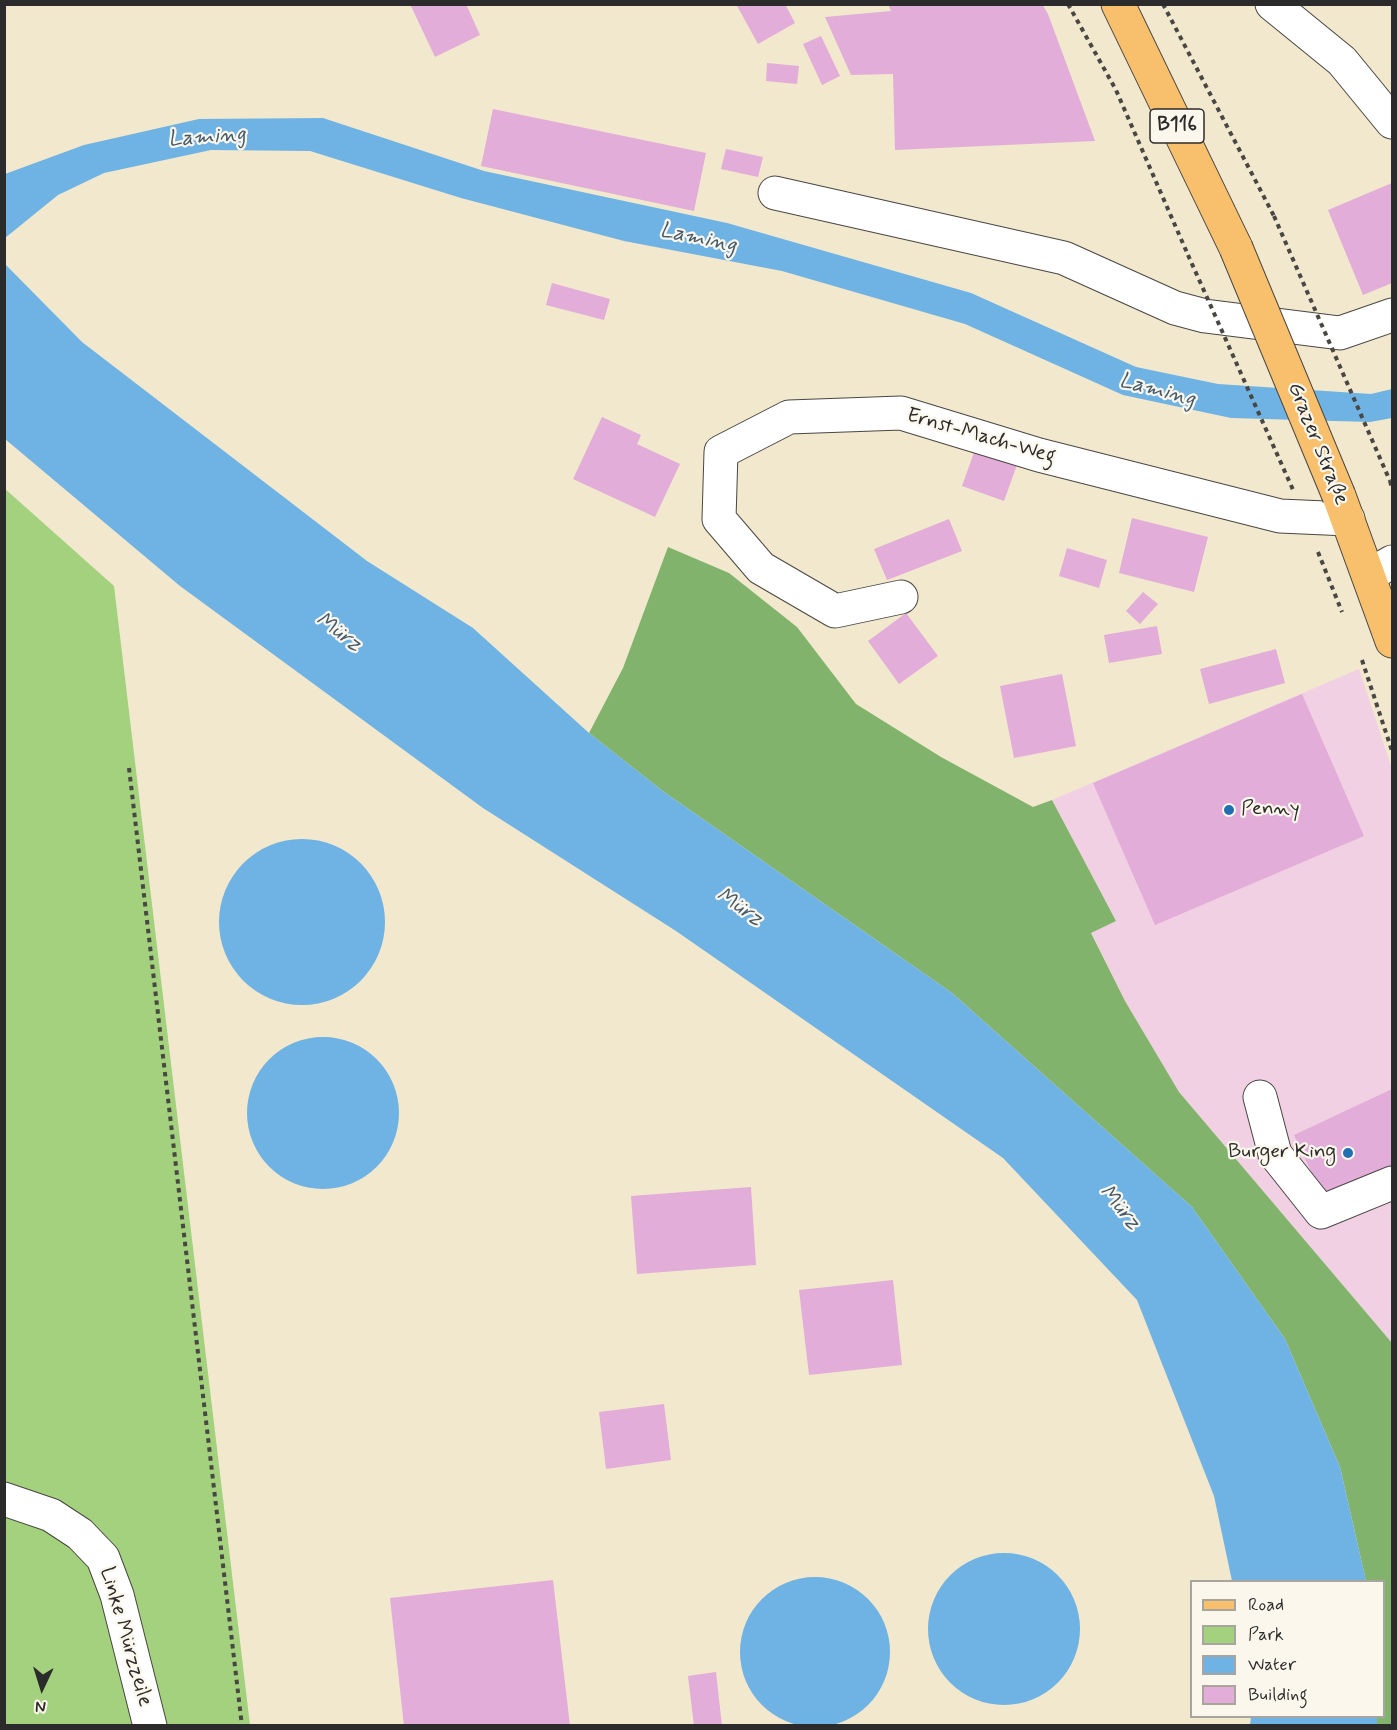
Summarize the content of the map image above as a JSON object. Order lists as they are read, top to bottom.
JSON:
{
  "streets": {
    "main road": ["B116", "Grazer Straße"],
    "street": ["Ernst-Mach-Weg", "Linke Mürzzeile"]
  },
  "crossings": [
    ["Ernst-Mach-Weg", "Grazer Straße"]
  ],
  "water": ["Laming", "Mürz"],
  "places": ["Penny", "Burger King"],
  "legend": [
    "Road",
    "Park",
    "Water",
    "Building"
  ],
  "north": "bottom"
}
